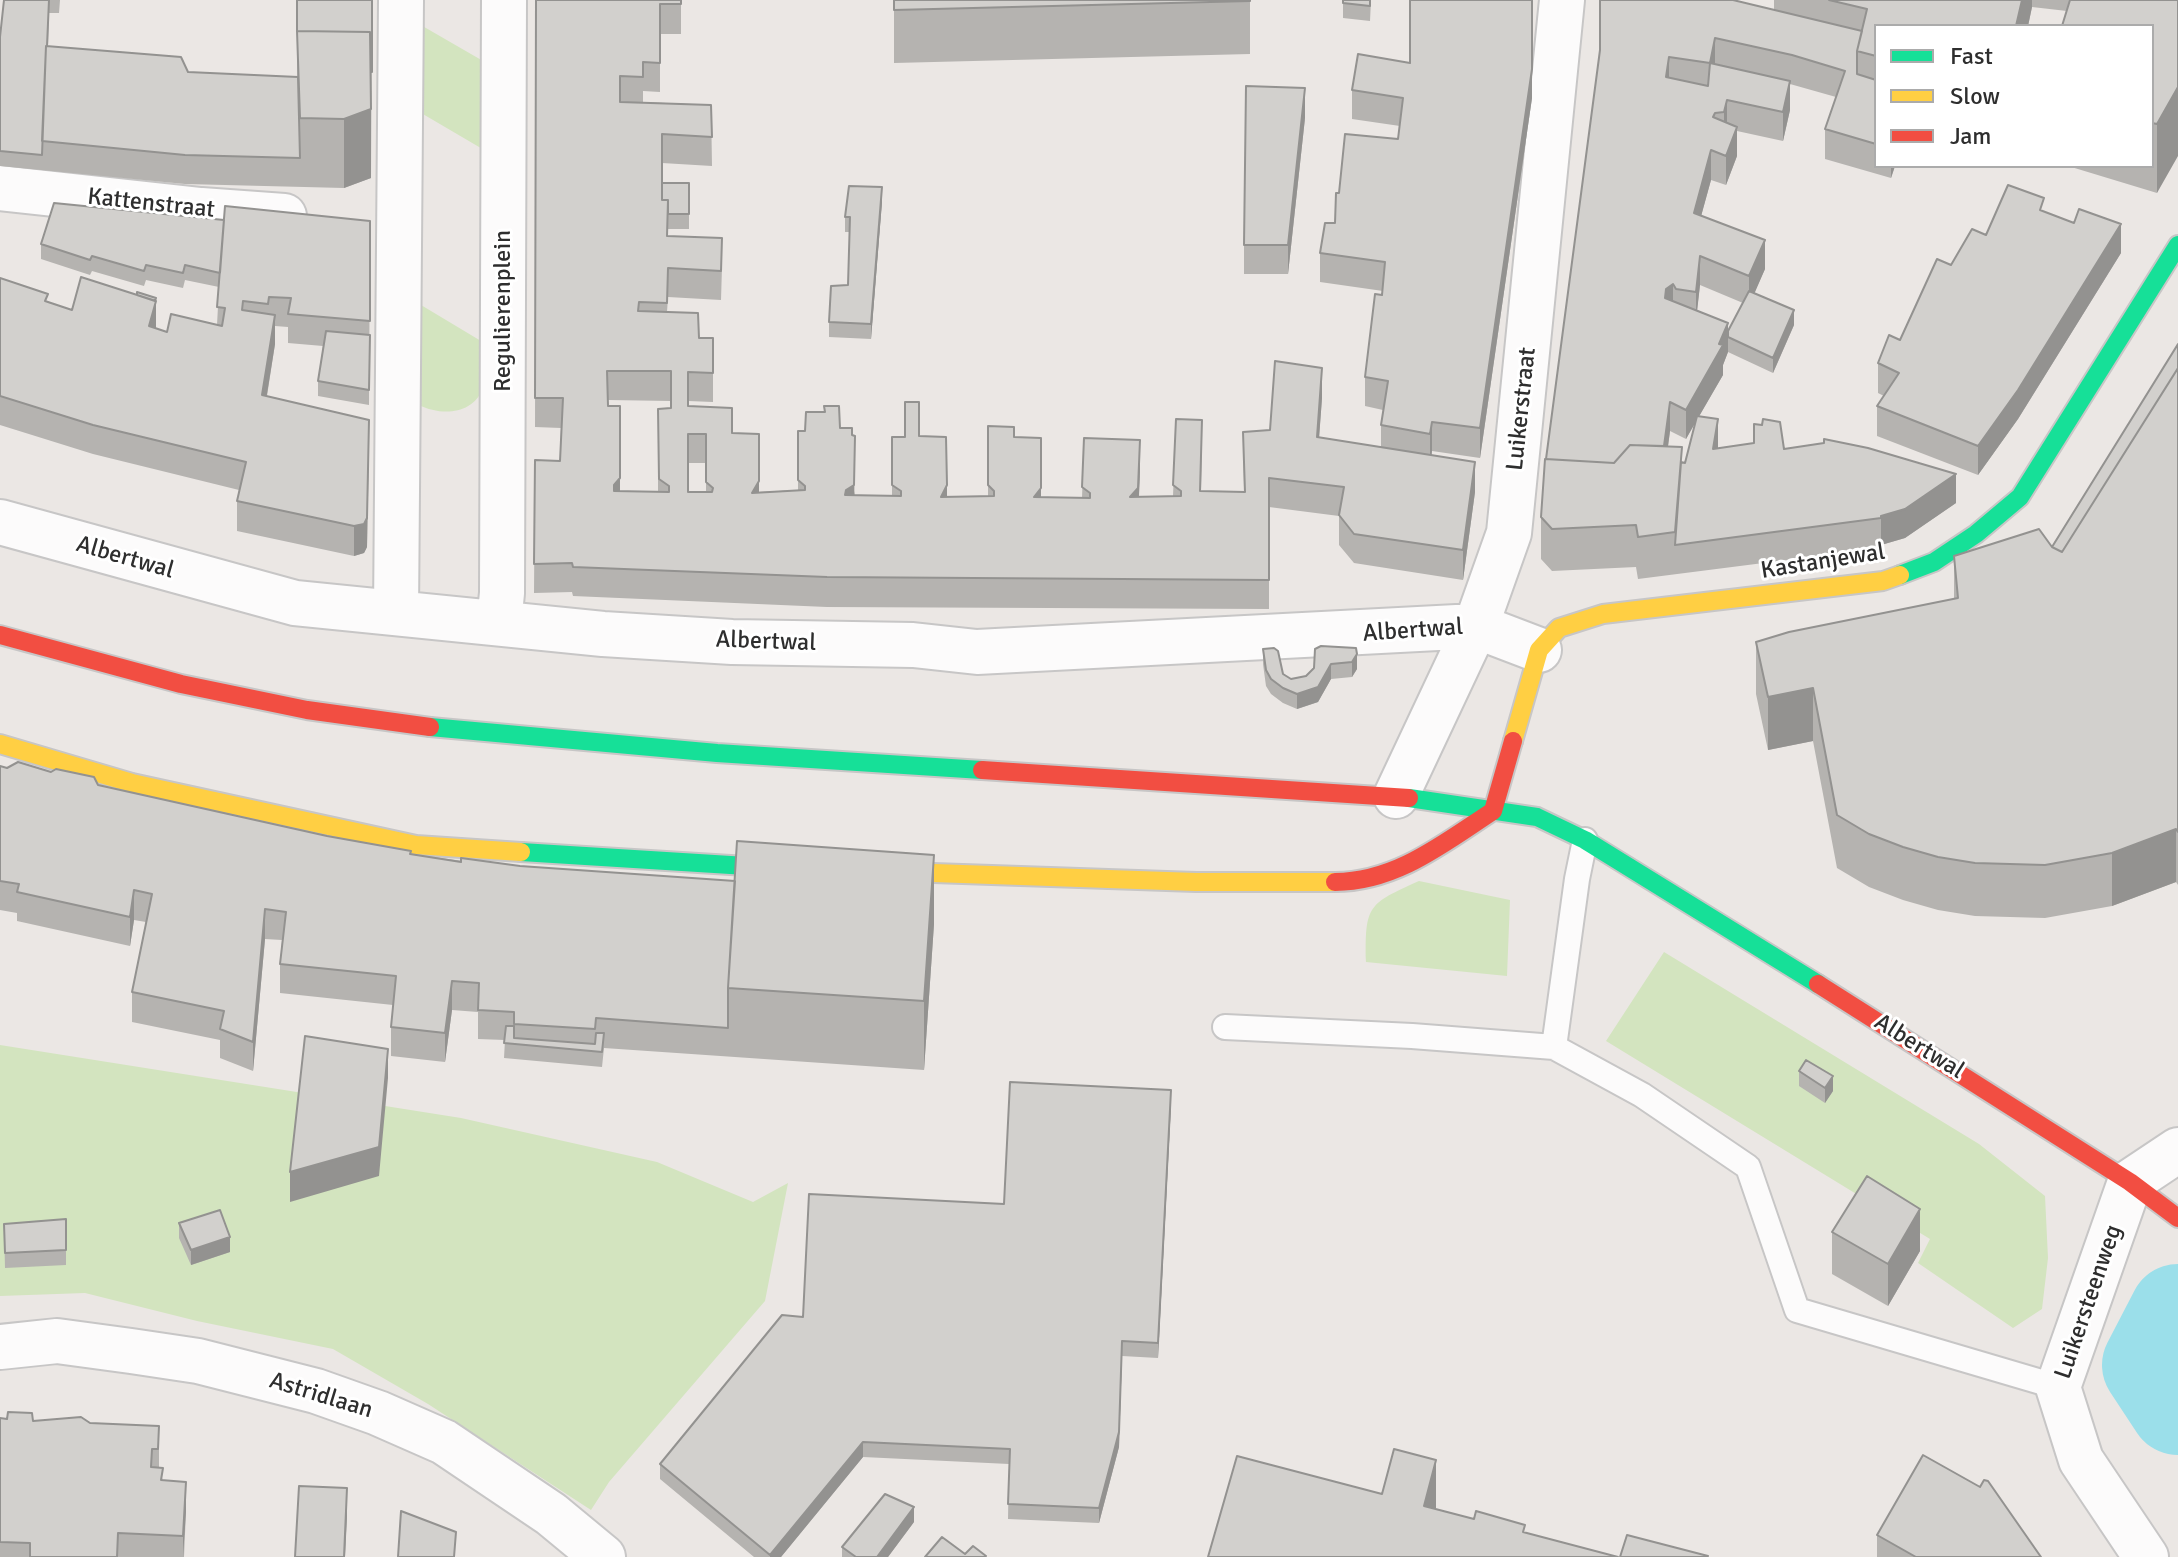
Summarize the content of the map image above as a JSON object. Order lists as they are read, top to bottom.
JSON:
{
  "streets": {
    "street": [
      "Kattenstraat",
      "Regulierenplein",
      "Luikerstraat",
      "Albertwal",
      "Kastanjewal",
      "Luikersteenweg",
      "Astridlaan"
    ]
  },
  "crossings": [
    ["Regulierenplein", "Albertwal"],
    ["Luikerstraat", "Albertwal"],
    ["Albertwal", "Kastanjewal"],
    ["Albertwal", "Luikersteenweg"]
  ],
  "legend": ["Fast", "Slow", "Jam"]
}
